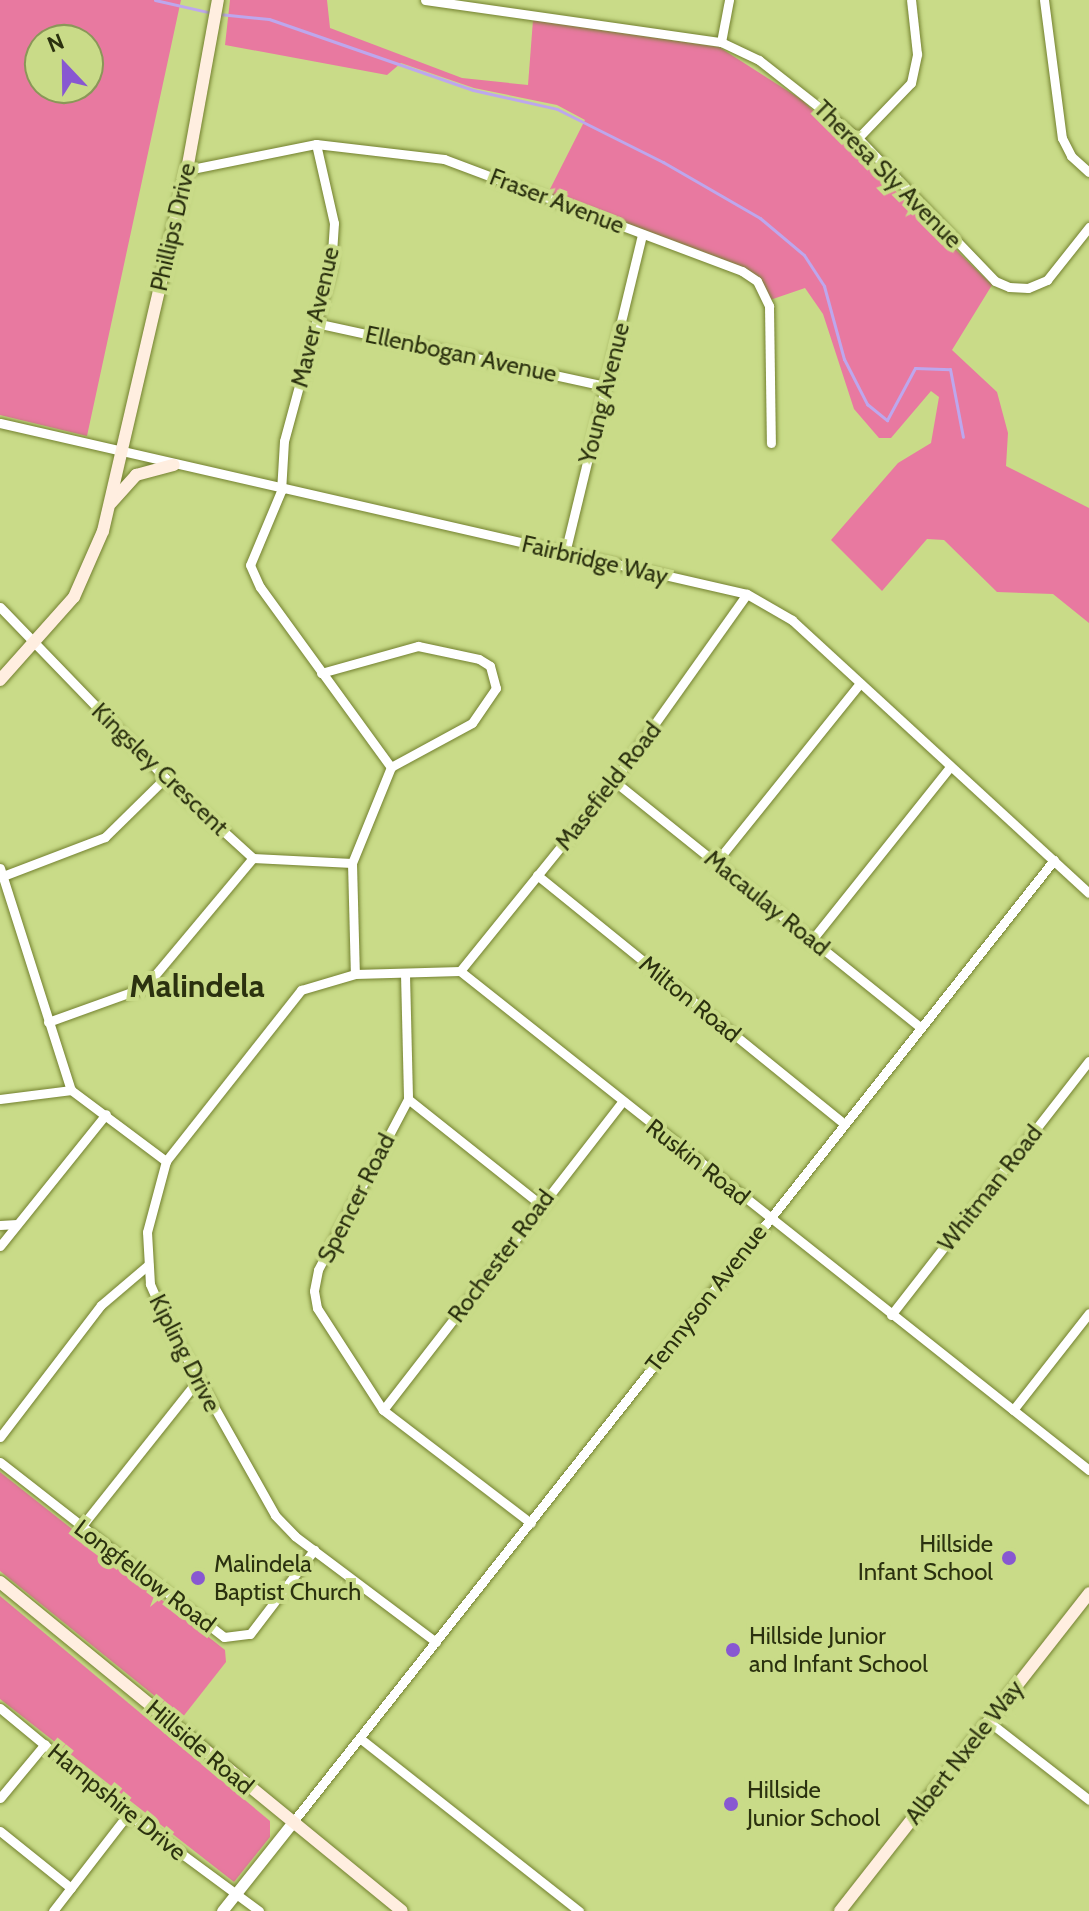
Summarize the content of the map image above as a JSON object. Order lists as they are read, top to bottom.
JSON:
{
  "streets": {
    "main road": ["Phillips Drive", "Hillside Road", "Albert Nxele Way"],
    "street": [
      "Theresa Sly Avenue",
      "Fraser Avenue",
      "Maver Avenue",
      "Ellenbogan Avenue",
      "Young Avenue",
      "Fairbridge Way",
      "Kingsley Crescent",
      "Masefield Road",
      "Macaulay Road",
      "Milton Road",
      "Ruskin Road",
      "Whitman Road",
      "Spencer Road",
      "Rochester Road",
      "Tennyson Avenue",
      "Kipling Drive",
      "Longfellow Road",
      "Hampshire Drive"
    ]
  },
  "crossings": [
    ["Fraser Avenue", "Phillips Drive"],
    ["Fraser Avenue", "Maver Avenue"],
    ["Fraser Avenue", "Young Avenue"],
    ["Phillips Drive", "Fairbridge Way"],
    ["Maver Avenue", "Ellenbogan Avenue"],
    ["Maver Avenue", "Fairbridge Way"],
    ["Ellenbogan Avenue", "Young Avenue"],
    ["Young Avenue", "Fairbridge Way"],
    ["Fairbridge Way", "Masefield Road"],
    ["Fairbridge Way", "Tennyson Avenue"],
    ["Masefield Road", "Macaulay Road"],
    ["Masefield Road", "Milton Road"],
    ["Masefield Road", "Ruskin Road"],
    ["Masefield Road", "Kipling Drive"],
    ["Macaulay Road", "Tennyson Avenue"],
    ["Milton Road", "Tennyson Avenue"],
    ["Ruskin Road", "Whitman Road"],
    ["Ruskin Road", "Rochester Road"],
    ["Ruskin Road", "Tennyson Avenue"],
    ["Ruskin Road", "Kipling Drive"],
    ["Spencer Road", "Rochester Road"],
    ["Spencer Road", "Tennyson Avenue"],
    ["Spencer Road", "Kipling Drive"],
    ["Tennyson Avenue", "Kipling Drive"],
    ["Tennyson Avenue", "Hillside Road"],
    ["Kipling Drive", "Longfellow Road"]
  ],
  "districts": ["Malindela"],
  "places": [
    "Hillside Infant School",
    "Malindela Baptist Church",
    "Hillside Junior and Infant School",
    "Hillside Junior School"
  ],
  "north": "top"
}
